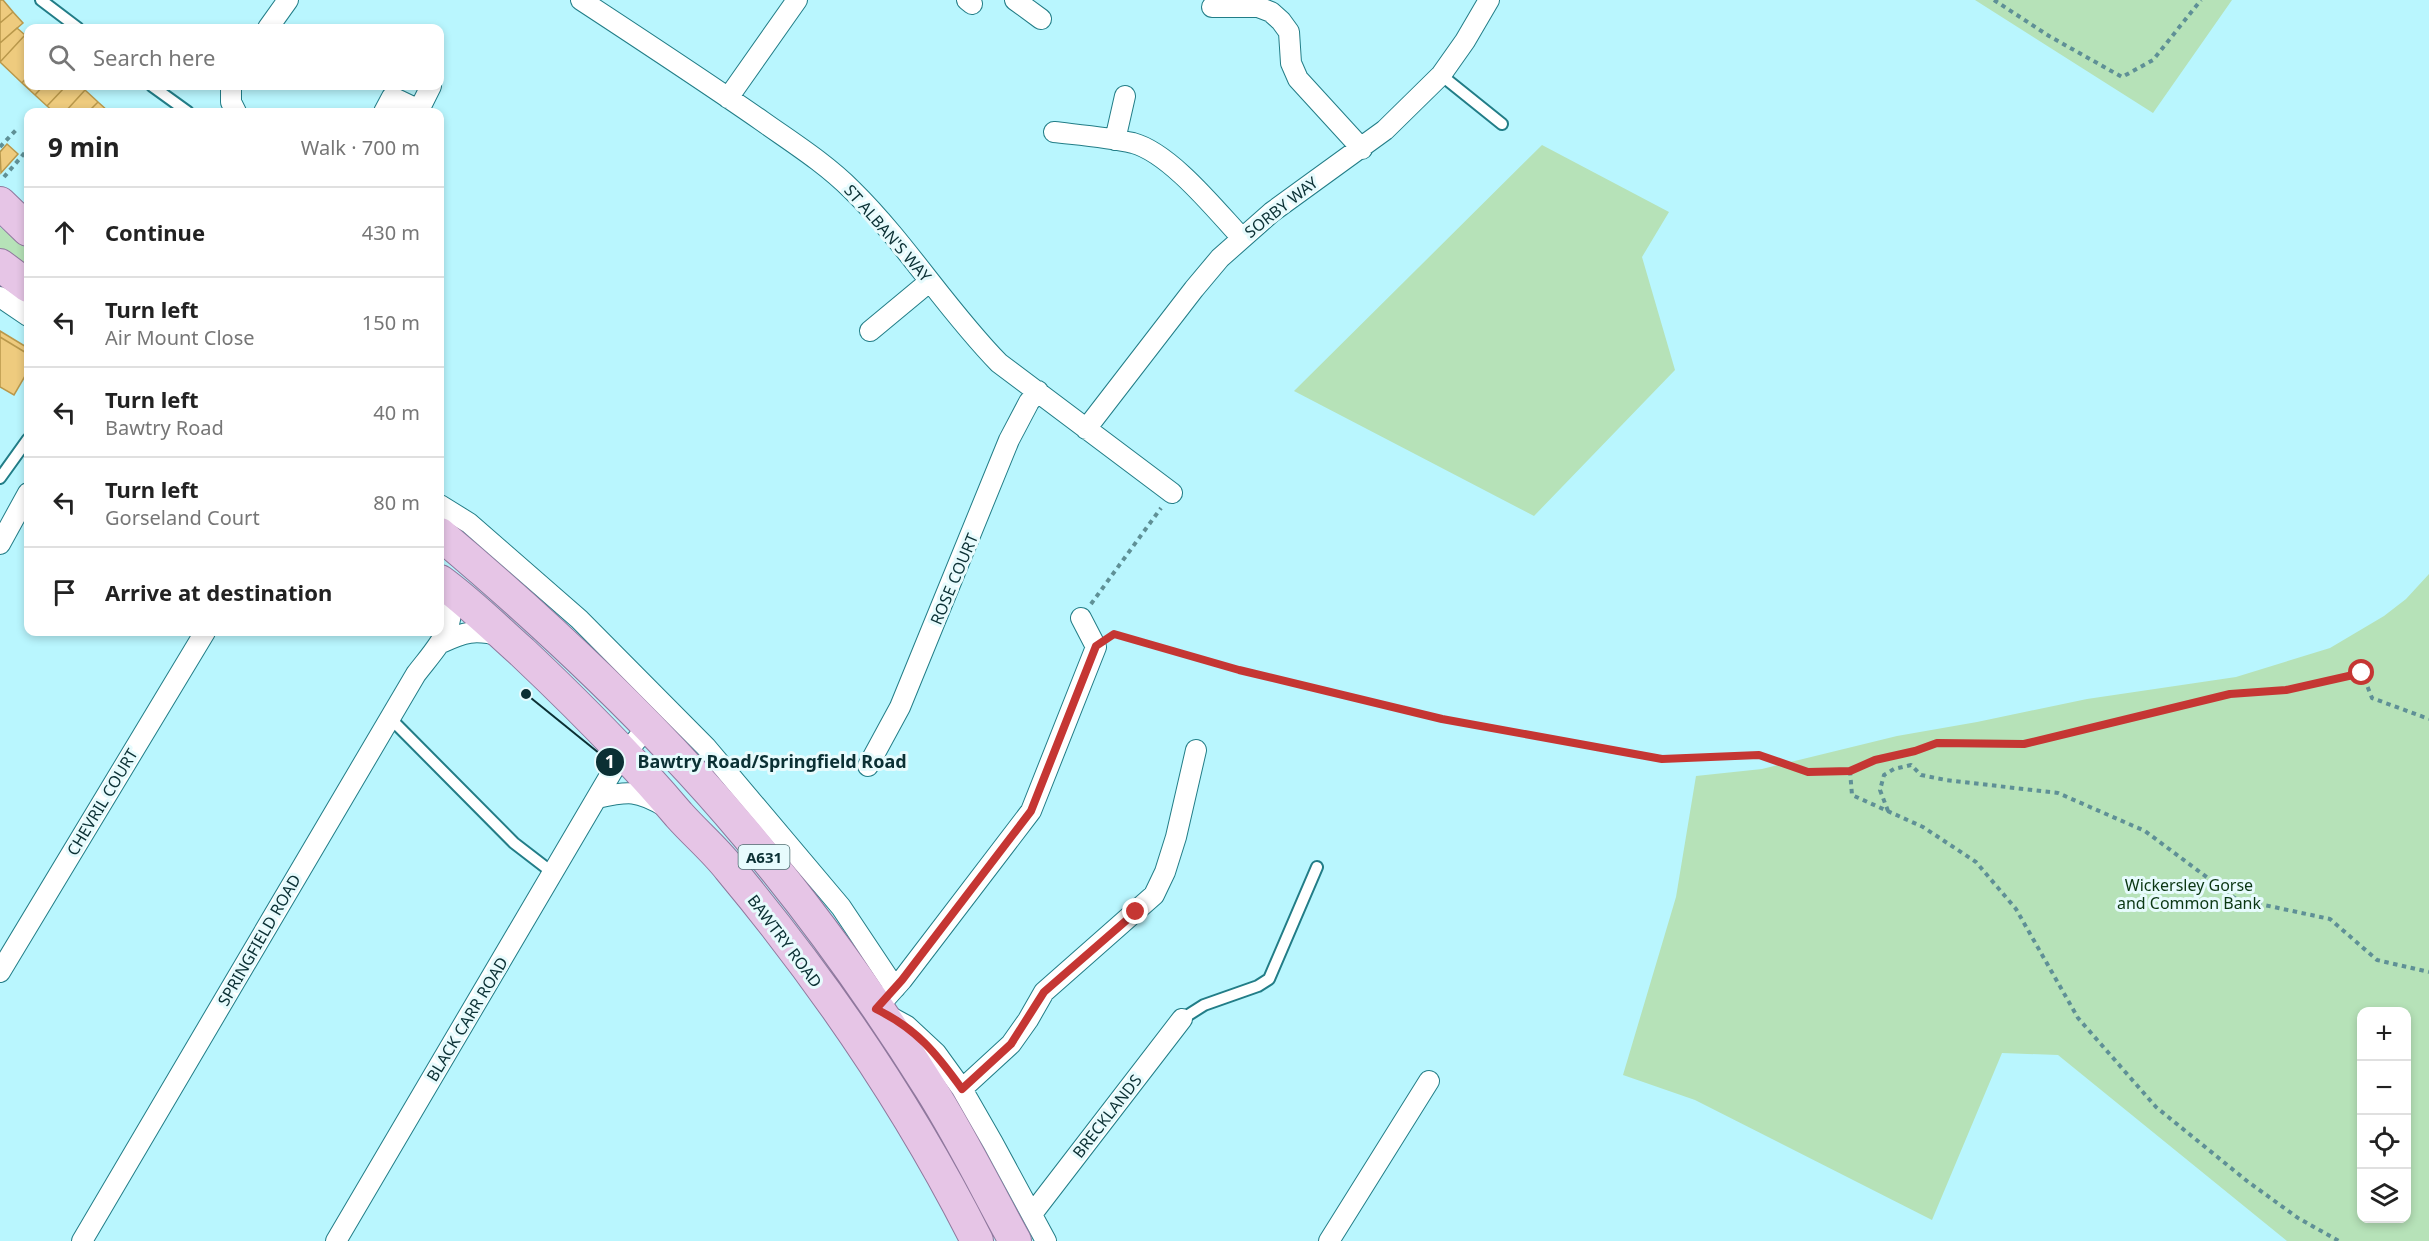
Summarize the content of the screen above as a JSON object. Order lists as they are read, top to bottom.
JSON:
{
  "streets": {
    "main road": ["A631", "BAWTRY ROAD"],
    "street": [
      "SORBY WAY",
      "ST ALBAN'S WAY",
      "ROSE COURT",
      "CHEVRIL COURT",
      "SPRINGFIELD ROAD",
      "BLACK CARR ROAD",
      "BRECKLANDS"
    ]
  },
  "crossings": [
    ["SORBY WAY", "ST ALBAN'S WAY"],
    ["ST ALBAN'S WAY", "ROSE COURT"],
    ["BAWTRY ROAD", "BLACK CARR ROAD"],
    ["BAWTRY ROAD", "BRECKLANDS"]
  ],
  "parks": ["Wickersley Gorse and Common Bank"],
  "places": ["Bawtry Road/Springfield Road"],
  "page": {
    "search": "Search here",
    "heading": ["9 min", "Walk · 700 m"],
    "list": [
      ["Continue", "430 m"],
      ["Turn left", "Air Mount Close", "150 m"],
      ["Turn left", "Bawtry Road", "40 m"],
      ["Turn left", "Gorseland Court", "80 m"],
      "Arrive at destination"
    ],
    "map_buttons": ["+", "−"]
  }
}
